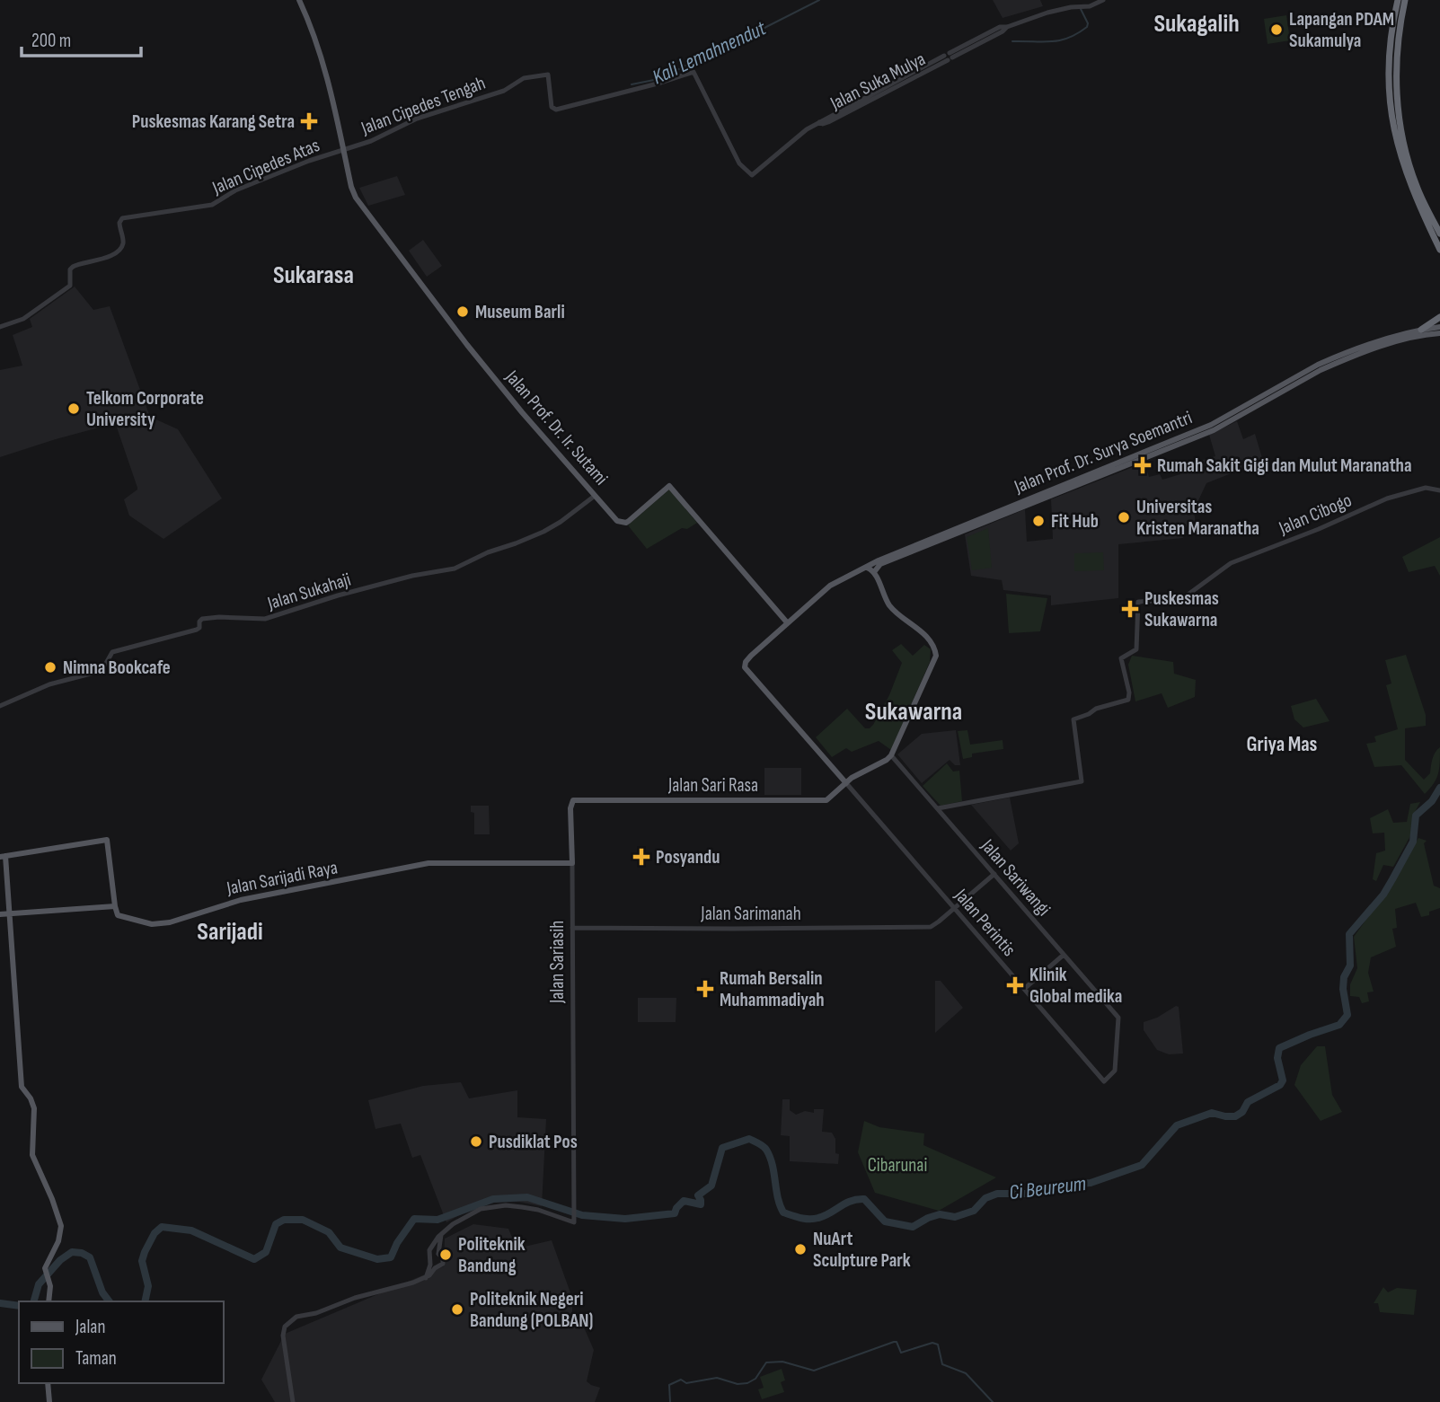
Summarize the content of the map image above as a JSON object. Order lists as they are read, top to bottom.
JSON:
{
  "streets": {
    "main road": [
      "Jalan Prof. Dr. Ir. Sutami",
      "Jalan Prof. Dr. Surya Soemantri",
      "Jalan Sari Rasa",
      "Jalan Sarijadi Raya",
      "Jalan Sariasih"
    ],
    "street": [
      "Jalan Suka Mulya",
      "Jalan Cipedes Tengah",
      "Jalan Cipedes Atas",
      "Jalan Cibogo",
      "Jalan Sukahaji",
      "Jalan Sariwangi",
      "Jalan Sarimanah",
      "Jalan Perintis"
    ]
  },
  "crossings": [
    ["Jalan Suka Mulya", "Jalan Cipedes Tengah"],
    ["Jalan Cipedes Tengah", "Jalan Cipedes Atas"],
    ["Jalan Cipedes Tengah", "Jalan Prof. Dr. Ir. Sutami"],
    ["Jalan Cipedes Atas", "Jalan Prof. Dr. Ir. Sutami"],
    ["Jalan Prof. Dr. Ir. Sutami", "Jalan Prof. Dr. Surya Soemantri"],
    ["Jalan Prof. Dr. Ir. Sutami", "Jalan Sukahaji"],
    ["Jalan Prof. Dr. Surya Soemantri", "Jalan Sari Rasa"],
    ["Jalan Prof. Dr. Surya Soemantri", "Jalan Perintis"],
    ["Jalan Cibogo", "Jalan Sariwangi"],
    ["Jalan Sari Rasa", "Jalan Sariwangi"],
    ["Jalan Sari Rasa", "Jalan Perintis"],
    ["Jalan Sari Rasa", "Jalan Sariasih"],
    ["Jalan Sarijadi Raya", "Jalan Sariasih"],
    ["Jalan Sariwangi", "Jalan Perintis"],
    ["Jalan Sarimanah", "Jalan Perintis"],
    ["Jalan Sarimanah", "Jalan Sariasih"]
  ],
  "districts": [
    "Sukagalih",
    "Sukarasa",
    "Sukawarna",
    "Griya Mas",
    "Sarijadi"
  ],
  "water": ["Kali Lemahnendut", "Ci Beureum"],
  "parks": ["Cibarunai"],
  "places": {
    "other": [
      "Lapangan PDAM Sukamulya",
      "Museum Barli",
      "Telkom Corporate University",
      "Universitas Kristen Maranatha",
      "Fit Hub",
      "Nimna Bookcafe",
      "Pusdiklat Pos",
      "NuArt Sculpture Park",
      "Politeknik Bandung",
      "Politeknik Negeri Bandung (POLBAN)"
    ],
    "health": [
      "Puskesmas Karang Setra",
      "Rumah Sakit Gigi dan Mulut Maranatha",
      "Puskesmas Sukawarna",
      "Posyandu",
      "Klinik Global medika",
      "Rumah Bersalin Muhammadiyah"
    ]
  },
  "legend": ["Jalan", "Taman"],
  "scale_bar": "200 m"
}
